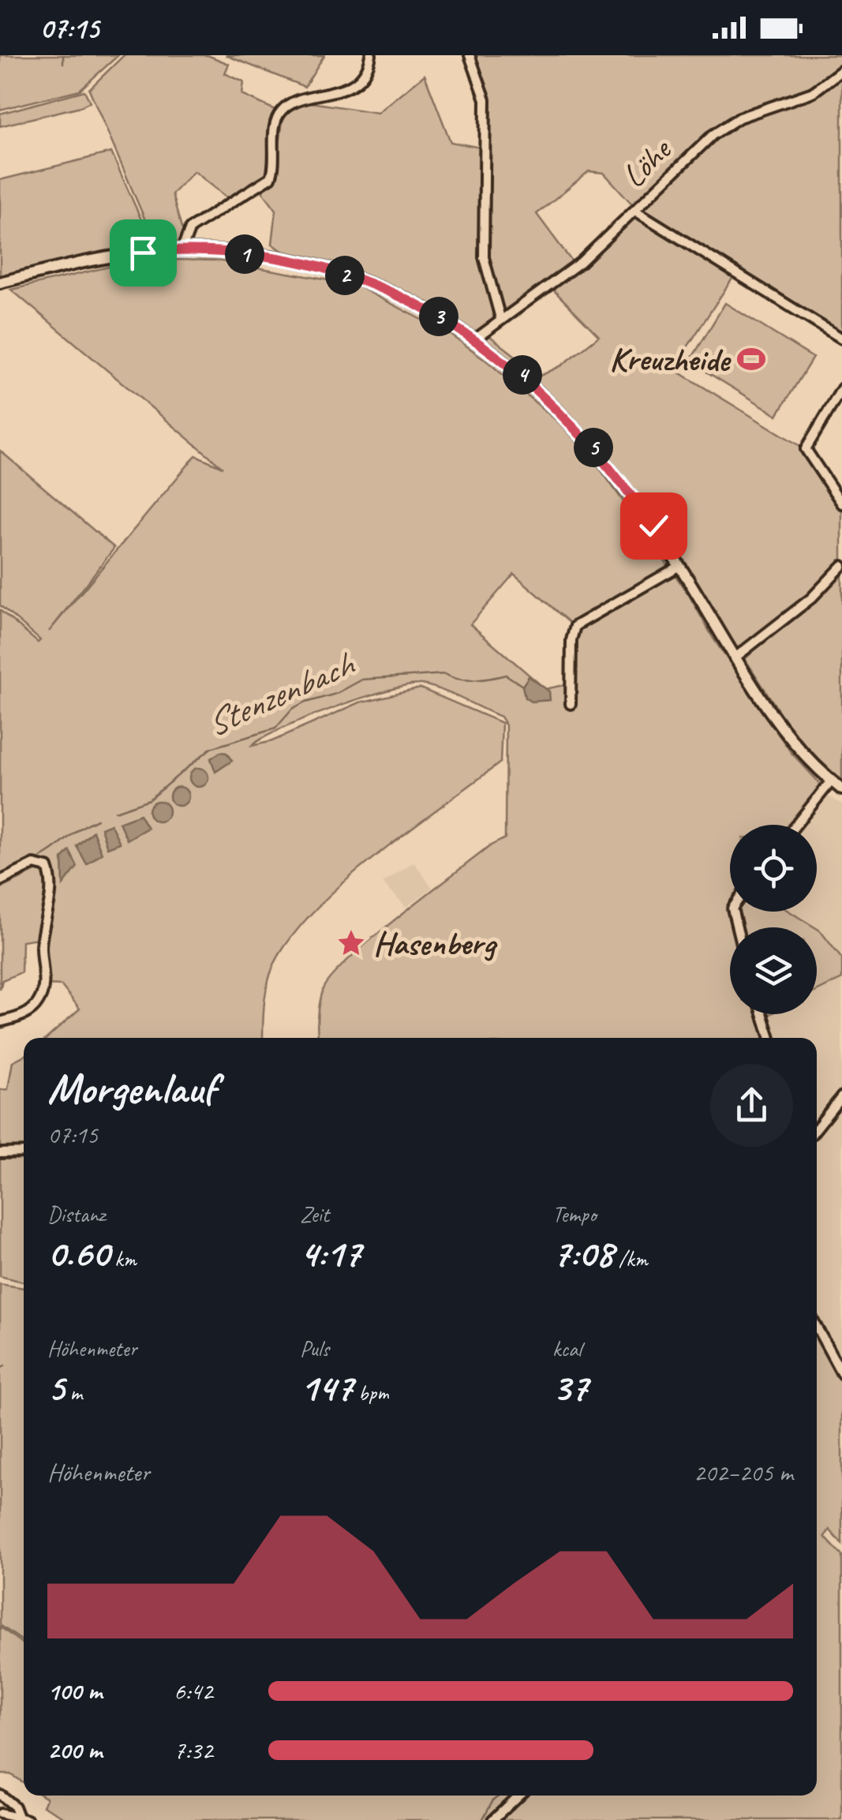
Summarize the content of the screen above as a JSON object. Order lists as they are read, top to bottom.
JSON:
{
  "streets": {
    "street": ["Löhe"]
  },
  "water": ["Stenzenbach"],
  "places": {
    "sports": ["Kreuzheide"],
    "place": ["Hasenberg"]
  },
  "page": {
    "status": "07:15",
    "pins": [
      "1",
      "2",
      "3",
      "4",
      "5"
    ],
    "heading": ["Morgenlauf", "07:15"],
    "stats": [
      ["Distanz", "0.60 km"],
      ["Zeit", "4:17"],
      ["Tempo", "7:08 /km"],
      ["Höhenmeter", "5 m"],
      ["Puls", "147 bpm"],
      ["kcal", "37"]
    ],
    "chart": ["Höhenmeter", "202–205 m"],
    "list": [
      {
        "name": "100 m",
        "note": "6:42"
      },
      {
        "name": "200 m",
        "note": "7:32"
      }
    ]
  }
}
